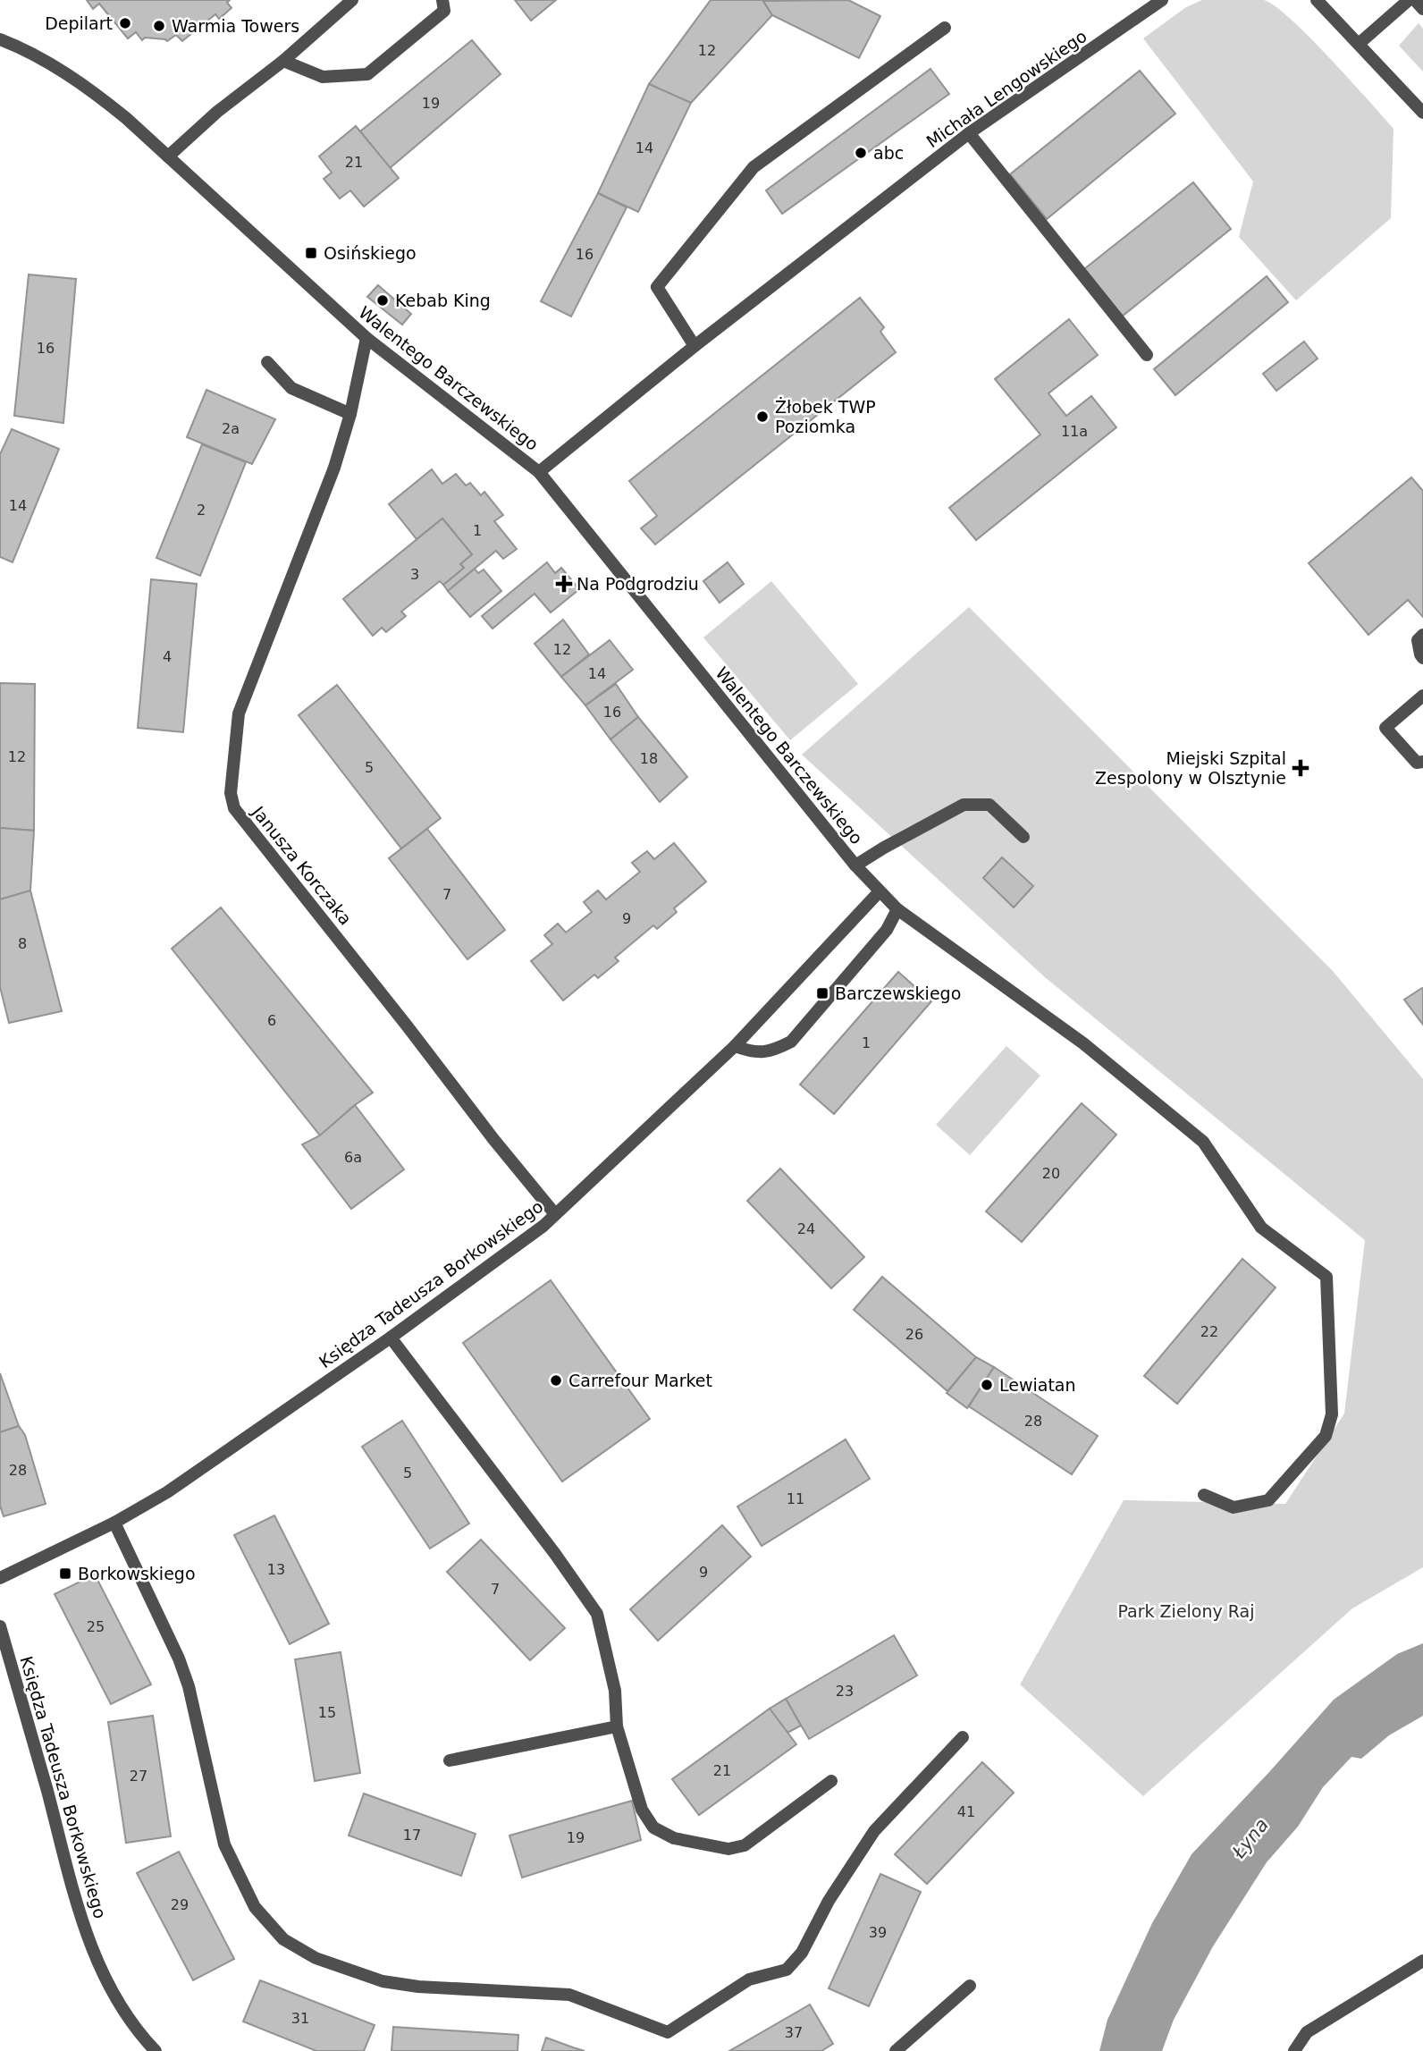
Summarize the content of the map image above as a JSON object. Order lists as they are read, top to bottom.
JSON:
{
  "streets": {
    "street": [
      "Michała Lengowskiego",
      "Walentego Barczewskiego",
      "Janusza Korczaka",
      "Księdza Tadeusza Borkowskiego"
    ]
  },
  "crossings": [
    ["Michała Lengowskiego", "Walentego Barczewskiego"],
    ["Walentego Barczewskiego", "Janusza Korczaka"],
    ["Walentego Barczewskiego", "Księdza Tadeusza Borkowskiego"],
    ["Janusza Korczaka", "Księdza Tadeusza Borkowskiego"]
  ],
  "water": ["Łyna"],
  "parks": ["Park Zielony Raj"],
  "places": {
    "other": [
      "Depilart",
      "Warmia Towers",
      "abc",
      "Kebab King",
      "Żłobek TWP Poziomka",
      "Carrefour Market",
      "Lewiatan"
    ],
    "transit": ["Osińskiego", "Barczewskiego", "Borkowskiego"],
    "health": ["Na Podgrodziu", "Miejski Szpital Zespolony w Olsztynie"]
  },
  "house_numbers": [
    "12",
    "19",
    "14",
    "21",
    "16",
    "16",
    "2a",
    "11a",
    "14",
    "2",
    "1",
    "3",
    "12",
    "4",
    "14",
    "16",
    "12",
    "18",
    "5",
    "7",
    "9",
    "8",
    "6",
    "1",
    "6a",
    "20",
    "24",
    "22",
    "26",
    "28",
    "28",
    "5",
    "11",
    "13",
    "9",
    "7",
    "25",
    "23",
    "15",
    "21",
    "27",
    "41",
    "17",
    "19",
    "29",
    "39",
    "31",
    "37"
  ]
}
